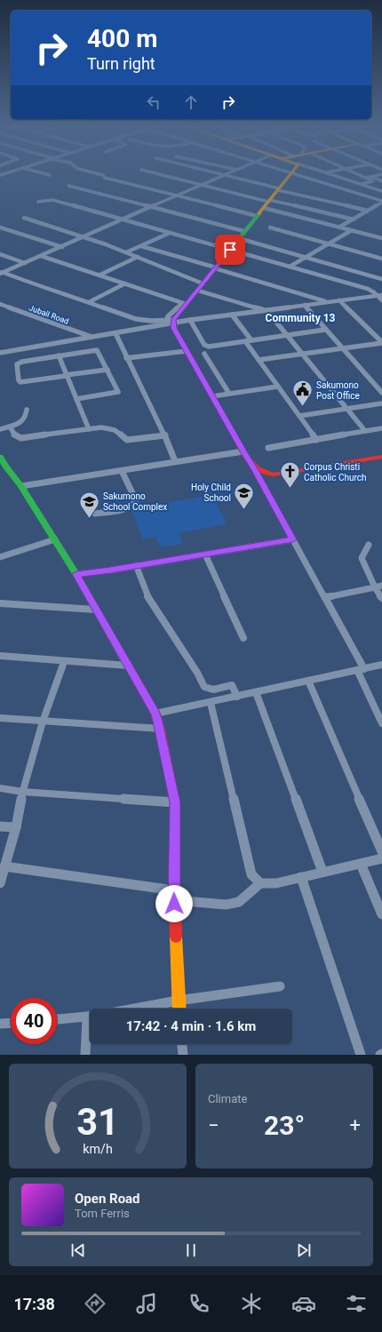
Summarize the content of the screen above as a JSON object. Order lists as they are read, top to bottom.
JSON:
{
  "streets": {
    "street": ["Jubail Road"]
  },
  "districts": ["Community 13"],
  "places": {
    "public building": ["Sakumono Post Office"],
    "church": ["Corpus Christi Catholic Church"],
    "school or university": ["Holy Child School", "Sakumono School Complex"]
  },
  "page": {
    "turn": ["400 m", "Turn right"],
    "limit": "40",
    "trip": "17:42 · 4 min · 1.6 km",
    "tile": "Climate",
    "heat": ["−", "23°", "+"],
    "song": ["Open Road", "Tom Ferris"],
    "tabs": "17:38",
    "gauge": ["31", "km/h"]
  }
}
